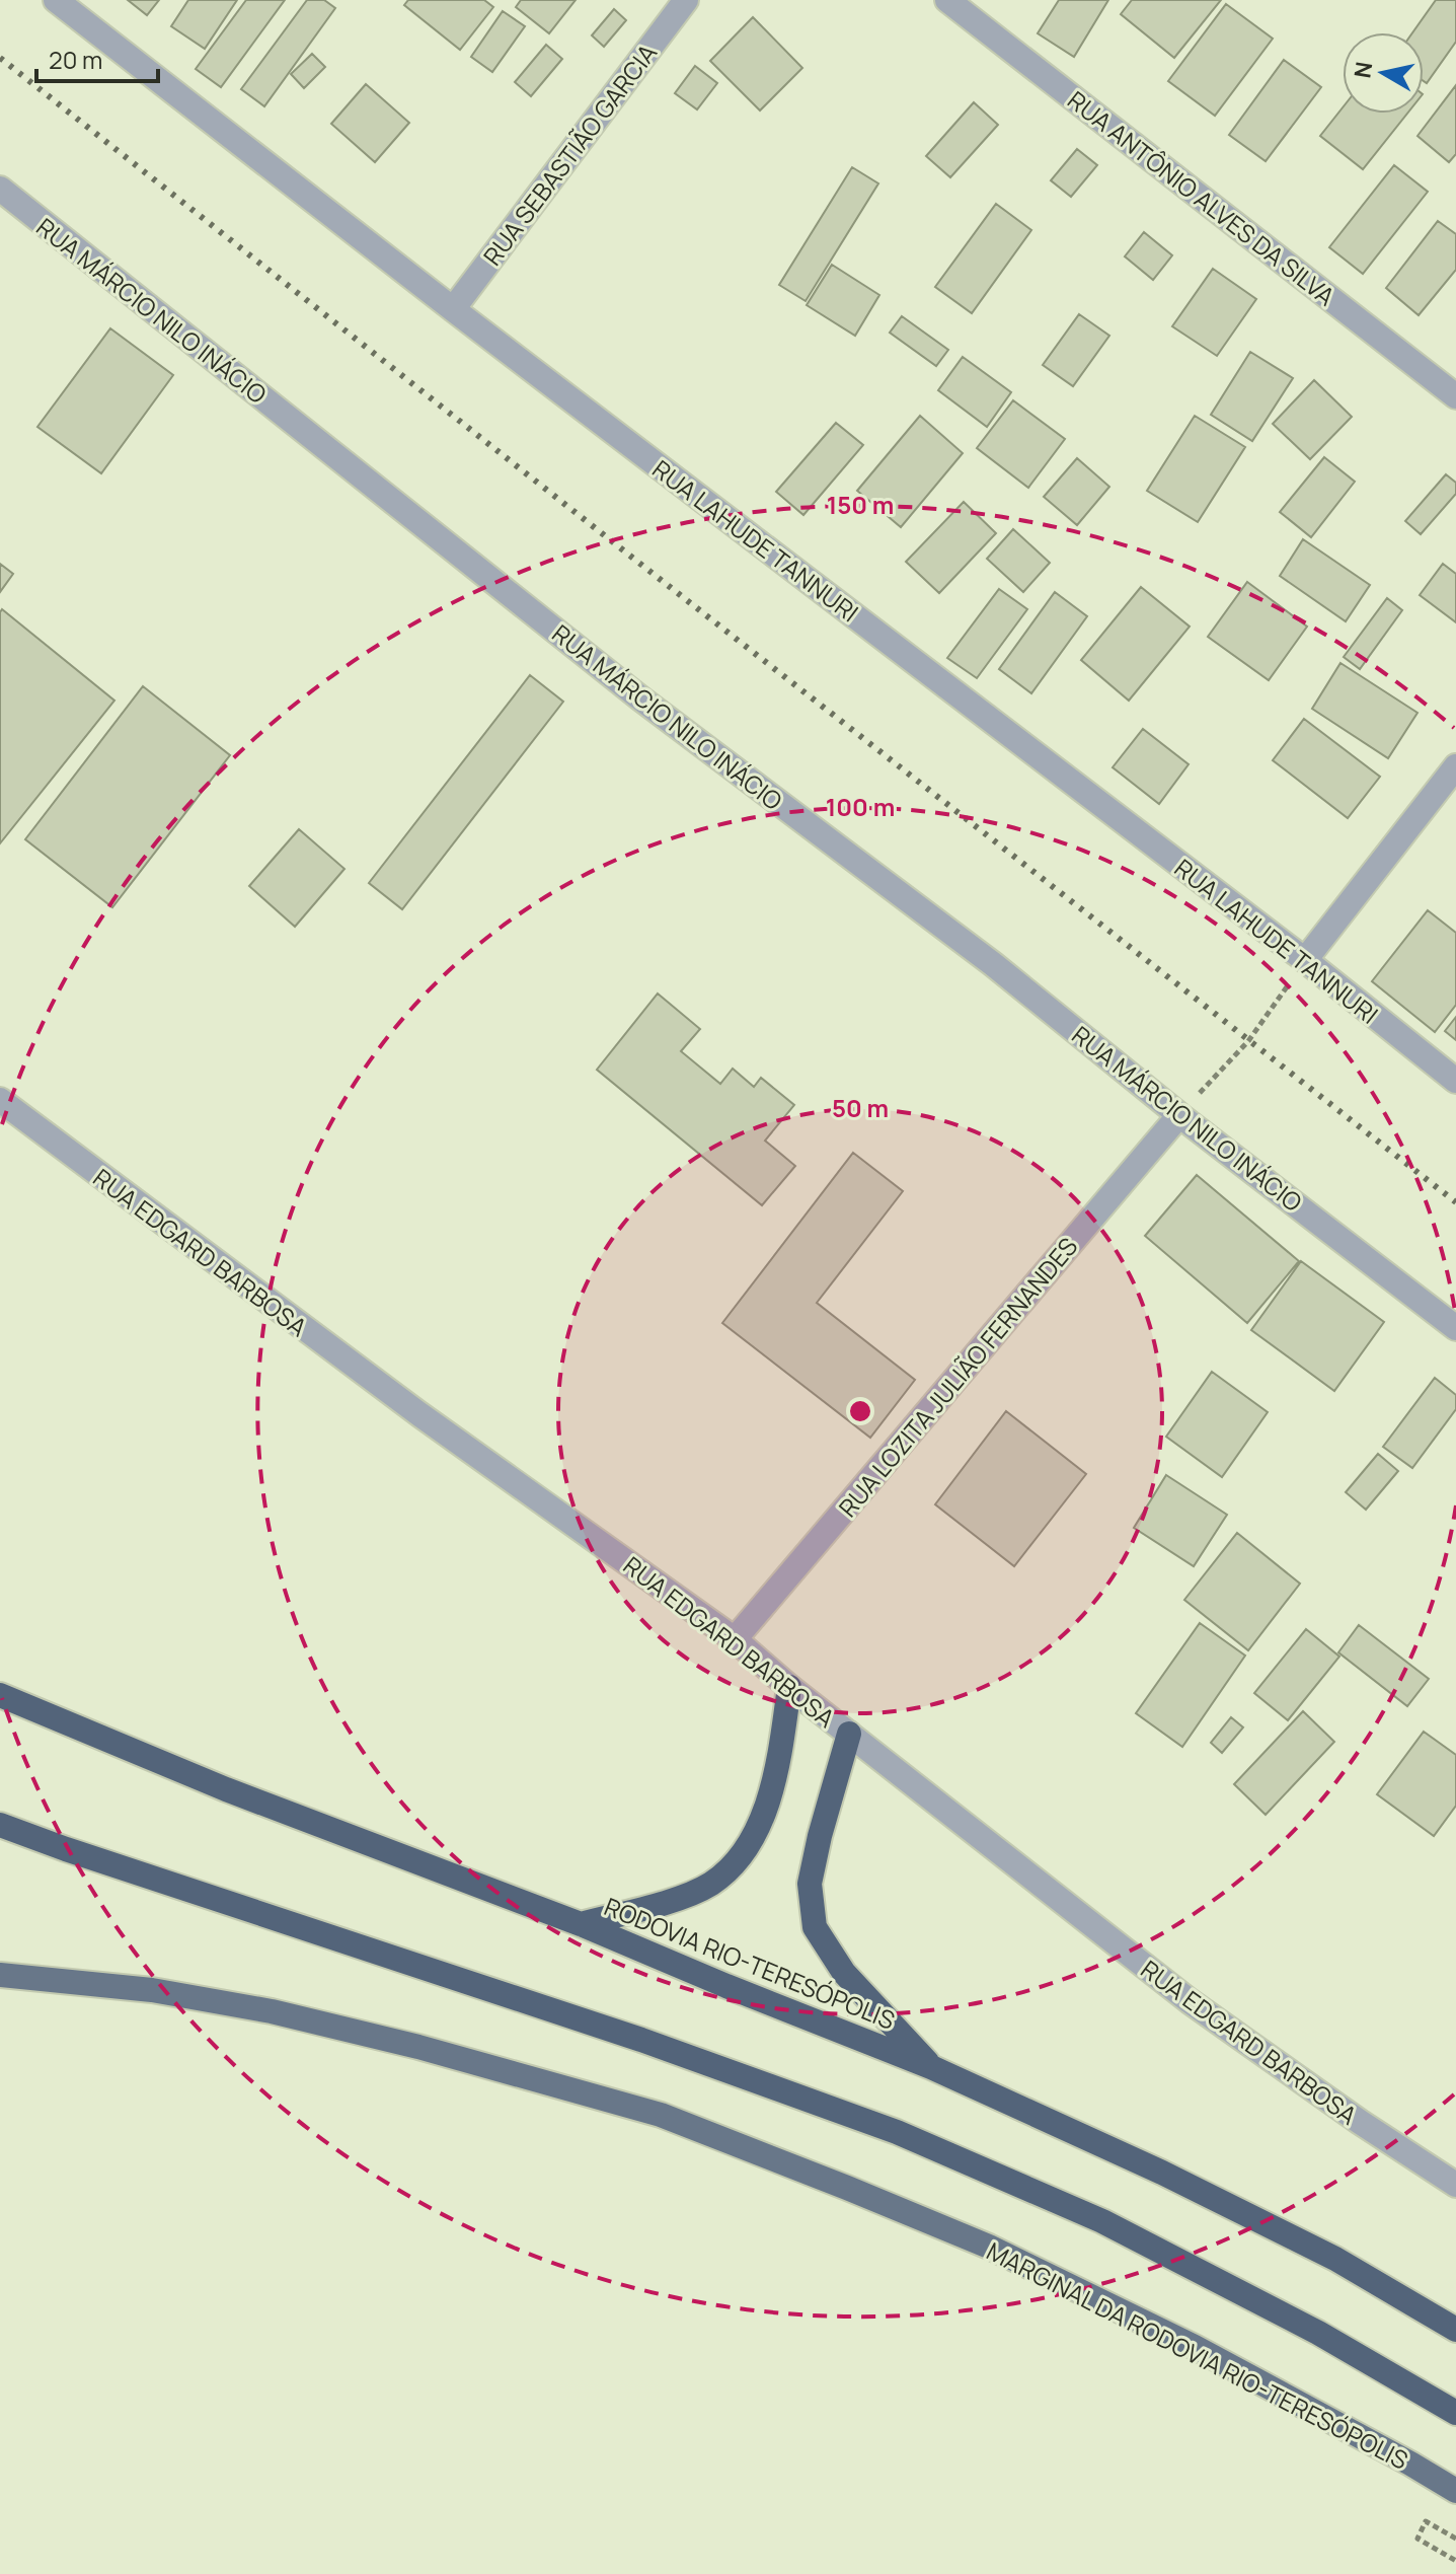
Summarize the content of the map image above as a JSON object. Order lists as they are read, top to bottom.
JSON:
{
  "streets": {
    "highway": ["RODOVIA RIO-TERESÓPOLIS"],
    "main road": ["MARGINAL DA RODOVIA RIO-TERESÓPOLIS"],
    "street": [
      "RUA SEBASTIÃO GARCIA",
      "RUA ANTÔNIO ALVES DA SILVA",
      "RUA MÁRCIO NILO INÁCIO",
      "RUA LAHUDE TANNURI",
      "RUA EDGARD BARBOSA",
      "RUA LOZITA JULIÃO FERNANDES"
    ]
  },
  "crossings": [
    ["RUA SEBASTIÃO GARCIA", "RUA LAHUDE TANNURI"],
    ["RUA MÁRCIO NILO INÁCIO", "RUA LOZITA JULIÃO FERNANDES"],
    ["RUA EDGARD BARBOSA", "RUA LOZITA JULIÃO FERNANDES"]
  ],
  "scale_bar": "20 m",
  "north": "left",
  "rings": ["150 m", "100 m", "50 m"]
}
